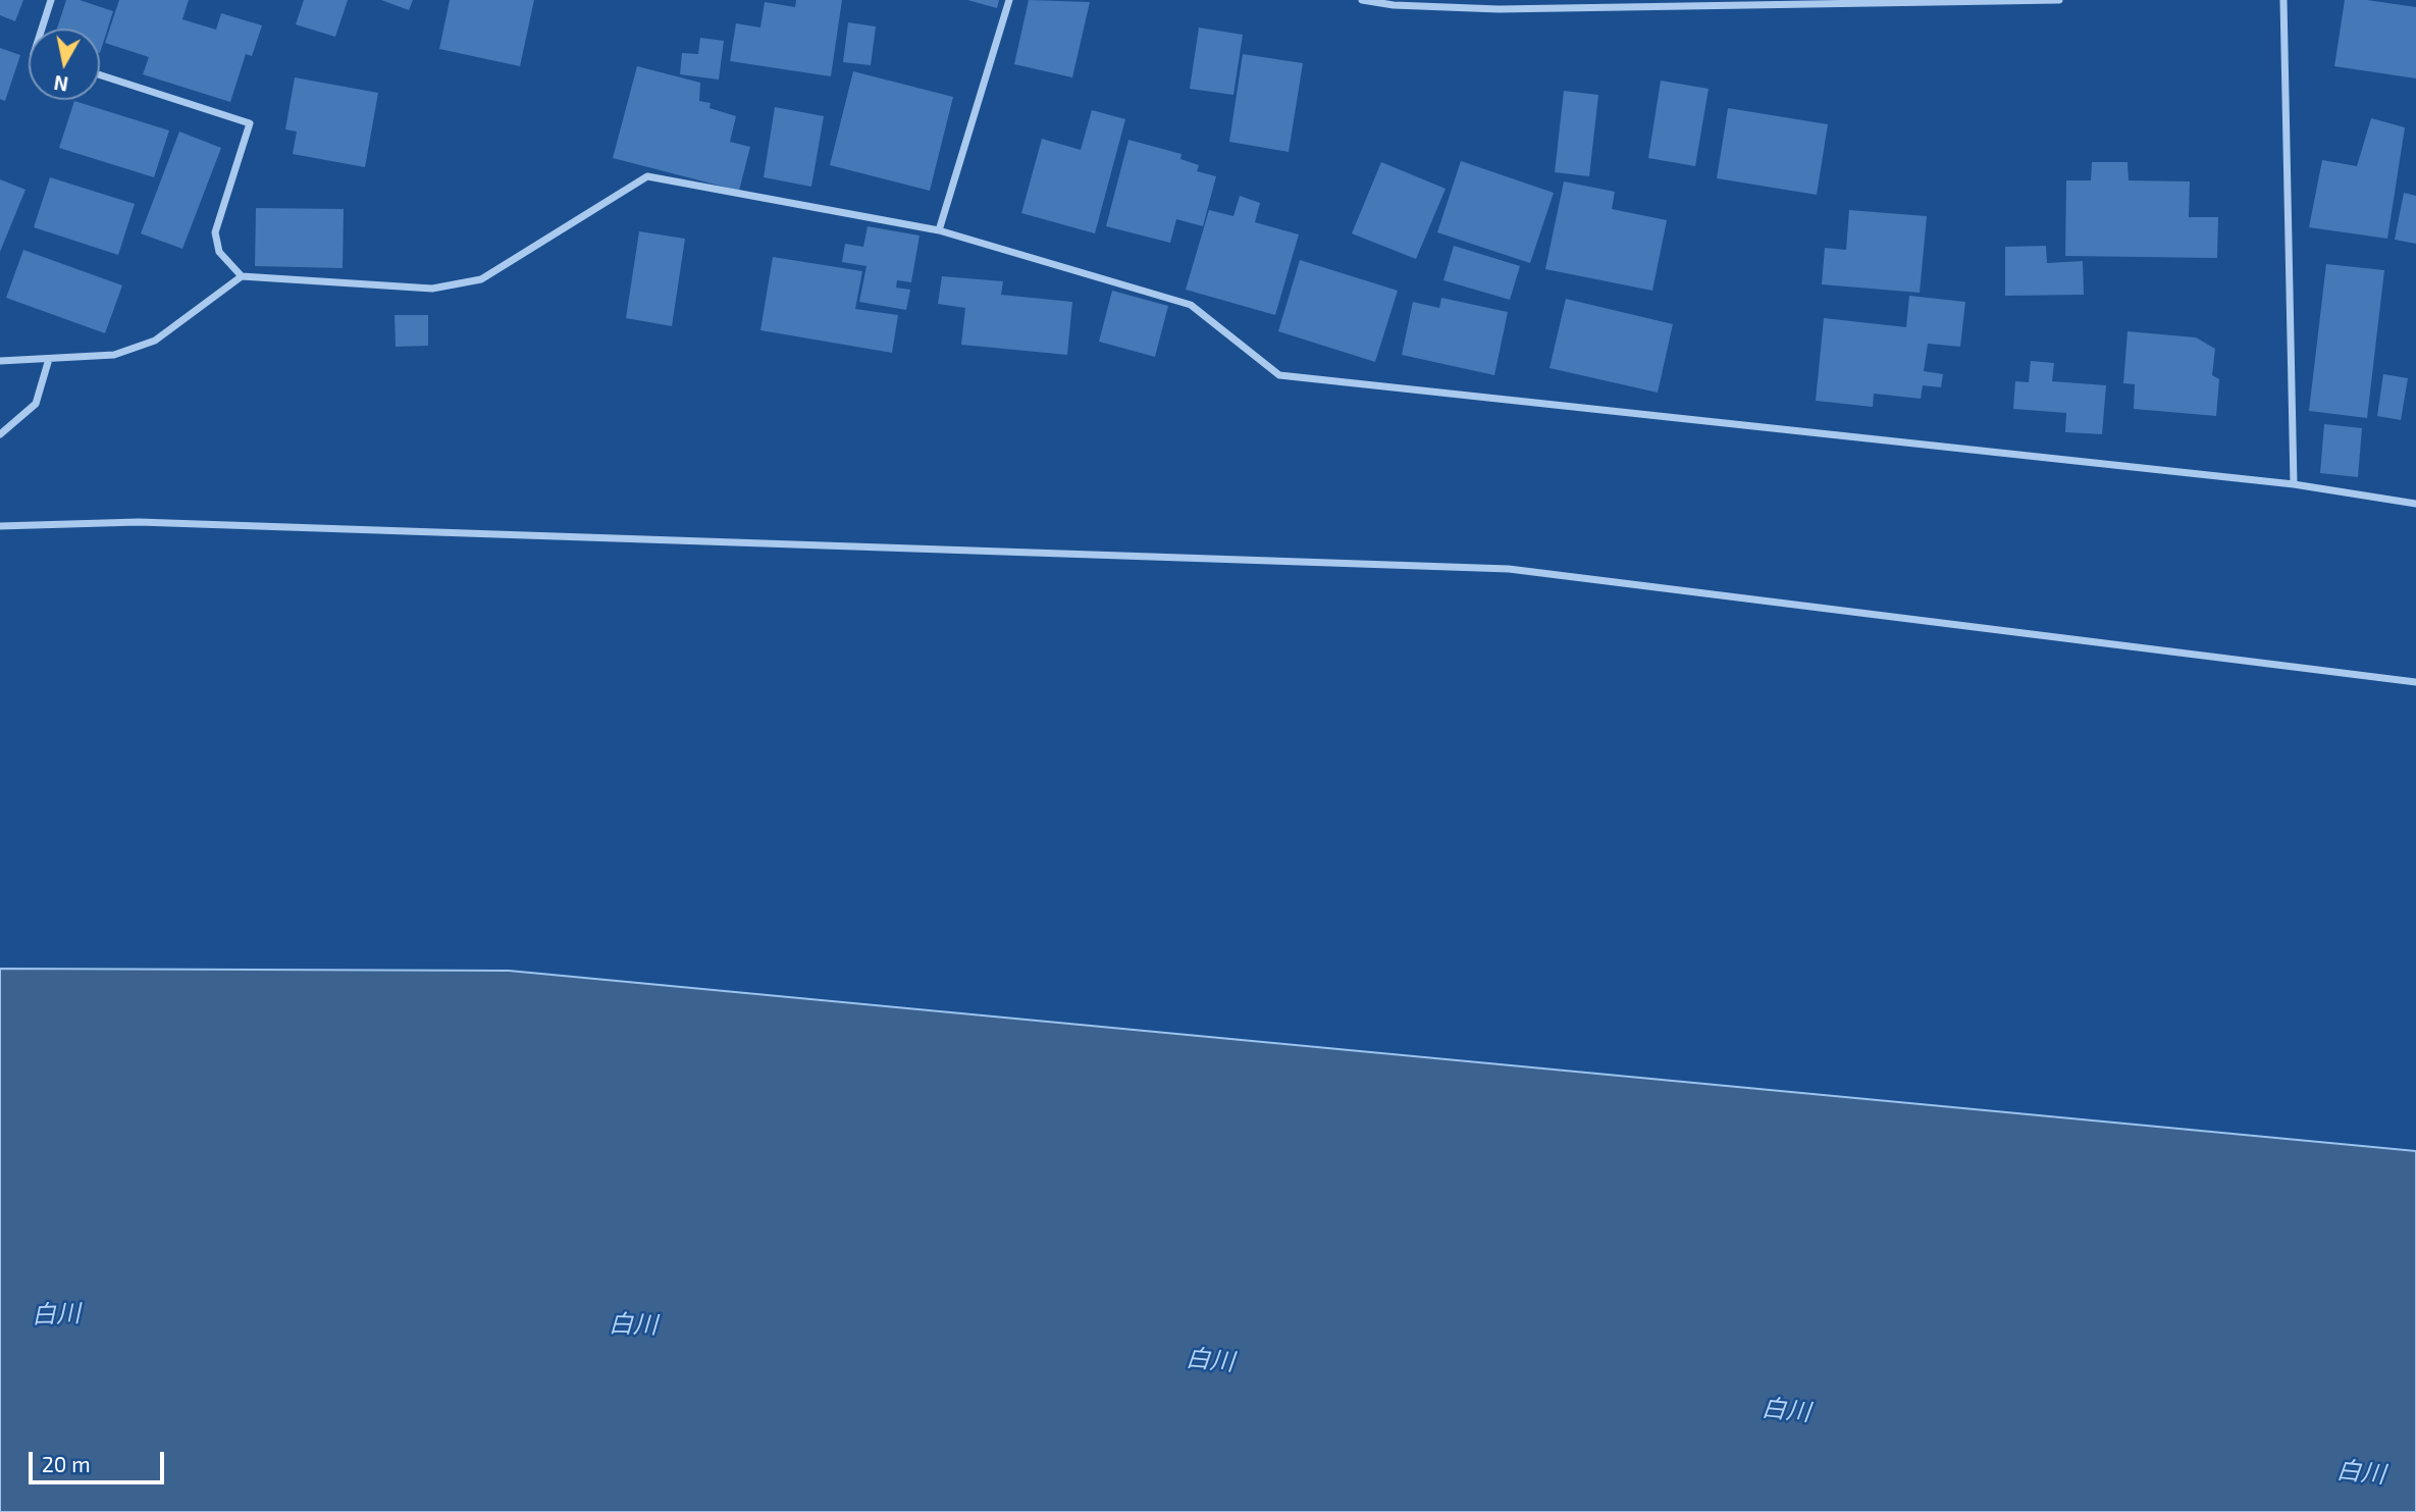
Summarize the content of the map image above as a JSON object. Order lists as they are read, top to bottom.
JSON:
{
  "water": ["白川"],
  "scale_bar": "20 m",
  "north": "bottom"
}
